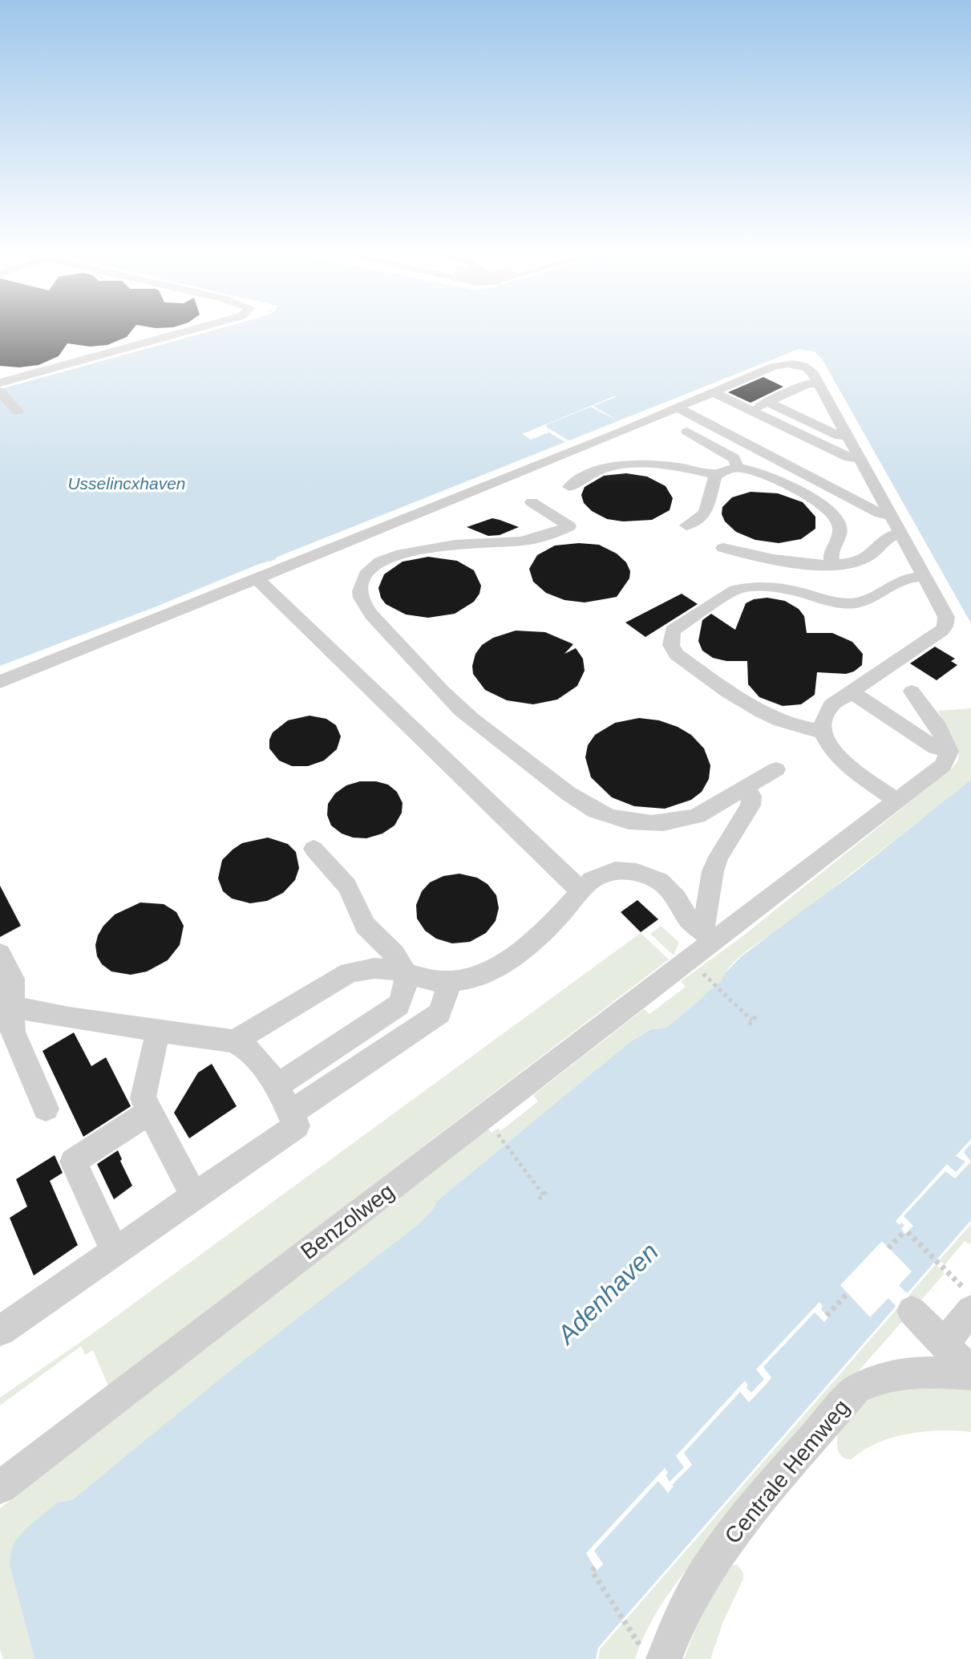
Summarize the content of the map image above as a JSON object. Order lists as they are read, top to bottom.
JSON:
{
  "streets": {
    "street": ["Benzolweg", "Centrale Hemweg"]
  },
  "water": ["Usselincxhaven", "Adenhaven"]
}
